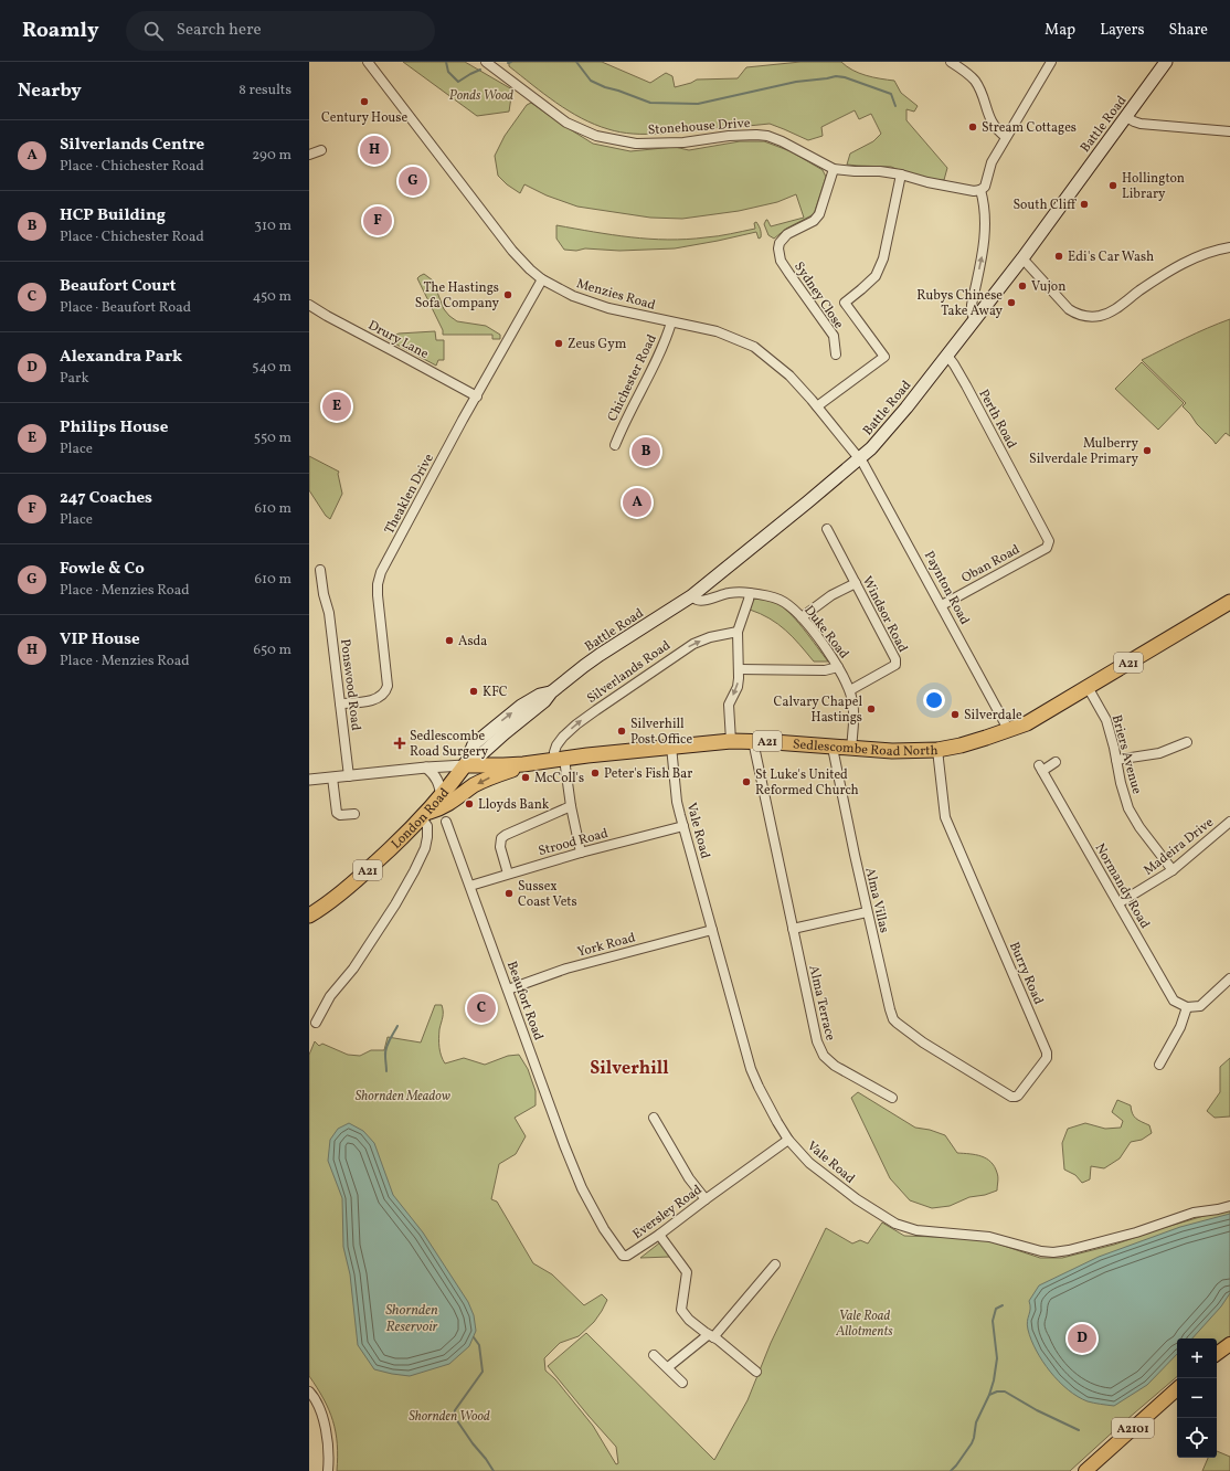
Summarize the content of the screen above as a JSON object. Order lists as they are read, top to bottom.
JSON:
{
  "streets": {
    "highway": ["A21", "Sedlescombe Road North", "London Road"],
    "main road": ["Battle Road", "A2101"],
    "street": [
      "Stonehouse Drive",
      "Menzies Road",
      "Sydney Close",
      "Drury Lane",
      "Chichester Road",
      "Perth Road",
      "Theaklen Drive",
      "Oban Road",
      "Paynton Road",
      "Windsor Road",
      "Duke Road",
      "Silverlands Road",
      "Ponswood Road",
      "Briers Avenue",
      "Vale Road",
      "Strood Road",
      "Madeira Drive",
      "Normandy Road",
      "Alma Villas",
      "York Road",
      "Burry Road",
      "Beaufort Road",
      "Alma Terrace",
      "Eversley Road"
    ]
  },
  "crossings": [
    ["Battle Road", "Menzies Road"],
    ["Battle Road", "Perth Road"],
    ["Battle Road", "Paynton Road"],
    ["Battle Road", "Duke Road"],
    ["Battle Road", "Sedlescombe Road North"],
    ["Battle Road", "London Road"],
    ["Stonehouse Drive", "Sydney Close"],
    ["Menzies Road", "Chichester Road"],
    ["Menzies Road", "Theaklen Drive"],
    ["Menzies Road", "Paynton Road"],
    ["Drury Lane", "Theaklen Drive"],
    ["Perth Road", "Oban Road"],
    ["Theaklen Drive", "Ponswood Road"],
    ["Oban Road", "Paynton Road"],
    ["Paynton Road", "Sedlescombe Road North"],
    ["Windsor Road", "Duke Road"],
    ["Duke Road", "Sedlescombe Road North"],
    ["A21", "Sedlescombe Road North"],
    ["A21", "London Road"],
    ["Silverlands Road", "Sedlescombe Road North"],
    ["Sedlescombe Road North", "Briers Avenue"],
    ["Sedlescombe Road North", "London Road"],
    ["Sedlescombe Road North", "Vale Road"],
    ["Sedlescombe Road North", "Alma Villas"],
    ["Sedlescombe Road North", "Burry Road"],
    ["Sedlescombe Road North", "Alma Terrace"],
    ["Briers Avenue", "Madeira Drive"],
    ["Vale Road", "Strood Road"],
    ["Vale Road", "York Road"],
    ["Vale Road", "Eversley Road"],
    ["Strood Road", "Beaufort Road"],
    ["Madeira Drive", "Normandy Road"],
    ["Alma Villas", "Burry Road"],
    ["York Road", "Beaufort Road"],
    ["Beaufort Road", "Eversley Road"]
  ],
  "one_way": ["Silverlands Road"],
  "districts": ["Silverhill"],
  "water": ["Shornden Reservoir"],
  "parks": [
    "Ponds Wood",
    "Shornden Meadow",
    "Vale Road Allotments",
    "Shornden Wood"
  ],
  "places": {
    "other": [
      "Century House",
      "Stream Cottages",
      "Hollington Library",
      "South Cliff",
      "Edi's Car Wash",
      "Vujon",
      "The Hastings Sofa Company",
      "Rubys Chinese Take Away",
      "Zeus Gym",
      "Mulberry Silverdale Primary",
      "Asda",
      "KFC",
      "Calvary Chapel Hastings",
      "Silverdale",
      "Silverhill Post Office",
      "Peter's Fish Bar",
      "McColl's",
      "St Luke's United Reformed Church",
      "Lloyds Bank",
      "Sussex Coast Vets"
    ],
    "health": ["Sedlescombe Road Surgery"]
  },
  "page": {
    "header": "Roamly",
    "search": "Search here",
    "nav": ["Map", "Layers", "Share"],
    "heading": ["Nearby", "8 results"],
    "list": [
      {
        "mark": "A",
        "name": "Silverlands Centre",
        "note": "Place · Chichester Road",
        "value": "290 m"
      },
      {
        "mark": "B",
        "name": "HCP Building",
        "note": "Place · Chichester Road",
        "value": "310 m"
      },
      {
        "mark": "C",
        "name": "Beaufort Court",
        "note": "Place · Beaufort Road",
        "value": "450 m"
      },
      {
        "mark": "D",
        "name": "Alexandra Park",
        "note": "Park",
        "value": "540 m"
      },
      {
        "mark": "E",
        "name": "Philips House",
        "note": "Place",
        "value": "550 m"
      },
      {
        "mark": "F",
        "name": "247 Coaches",
        "note": "Place",
        "value": "610 m"
      },
      {
        "mark": "G",
        "name": "Fowle & Co",
        "note": "Place · Menzies Road",
        "value": "610 m"
      },
      {
        "mark": "H",
        "name": "VIP House",
        "note": "Place · Menzies Road",
        "value": "650 m"
      }
    ],
    "pins": [
      "H",
      "G",
      "F",
      "E",
      "B",
      "A",
      "C",
      "D"
    ],
    "map_buttons": ["+", "−"]
  }
}
